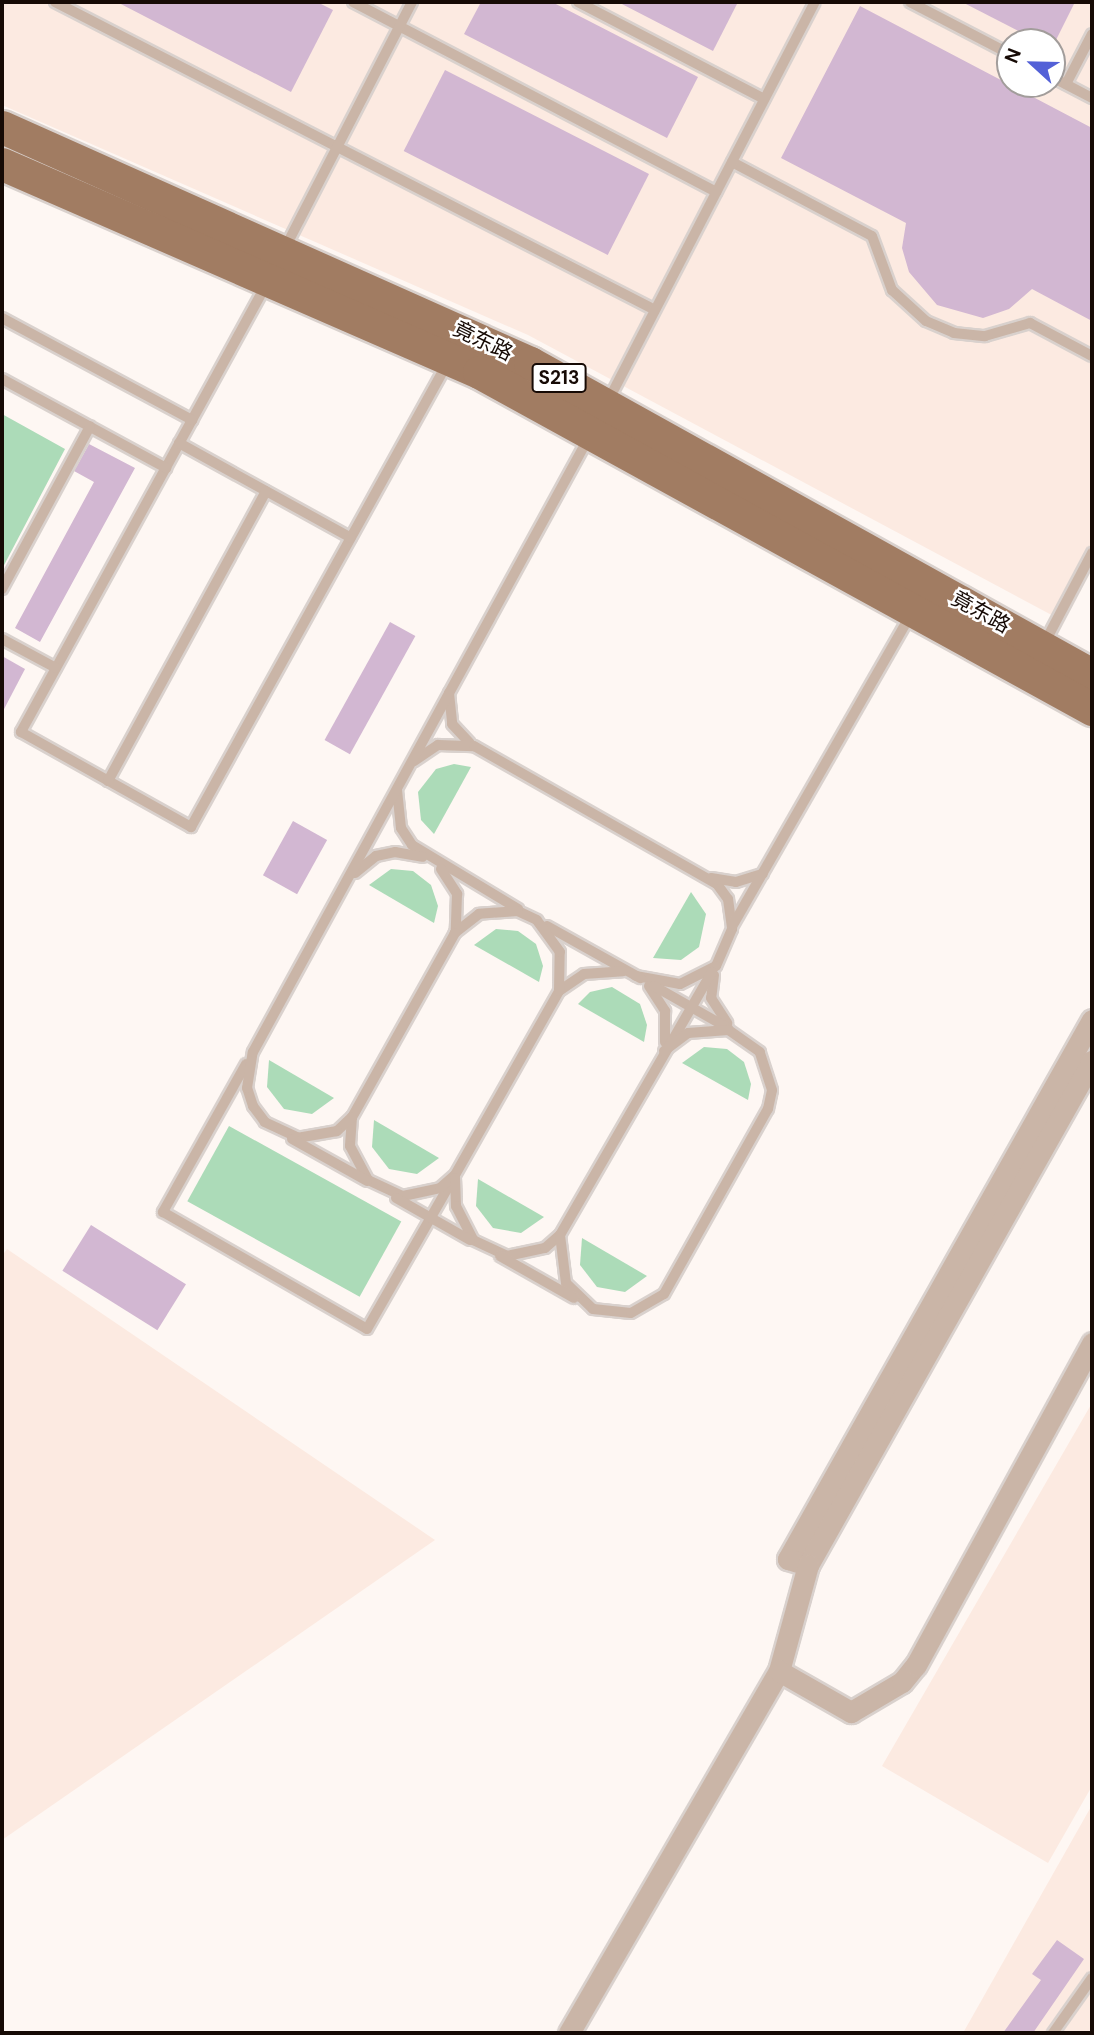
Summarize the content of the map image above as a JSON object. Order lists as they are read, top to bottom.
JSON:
{
  "streets": {
    "main road": ["竟东路", "S213"]
  },
  "north": "left"
}
